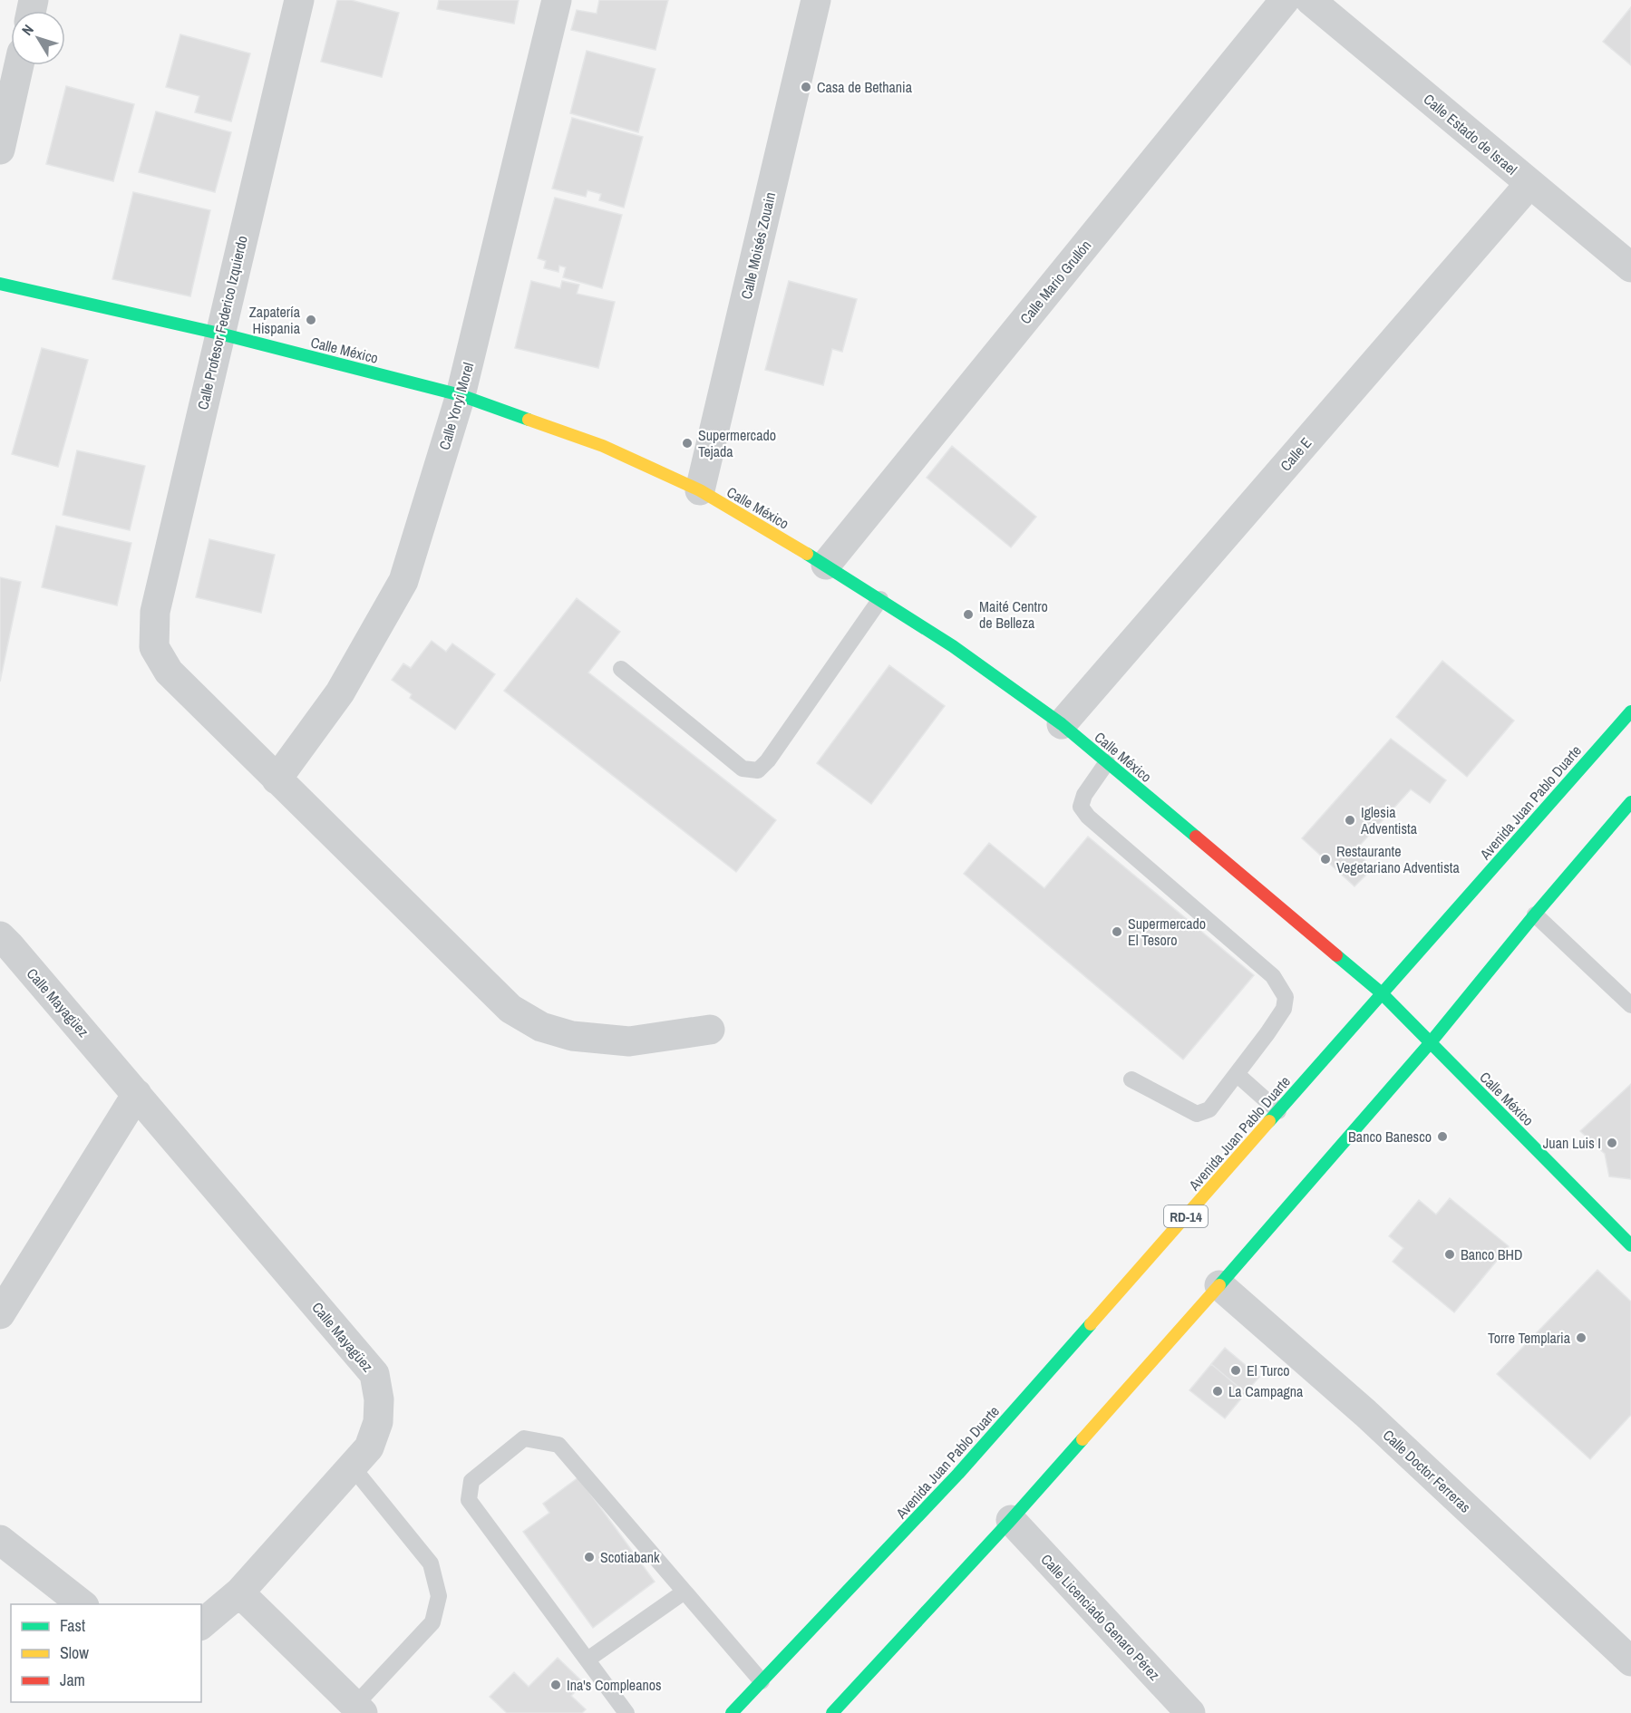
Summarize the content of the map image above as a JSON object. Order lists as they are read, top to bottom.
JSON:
{
  "streets": {
    "main road": ["Calle México", "Avenida Juan Pablo Duarte", "RD-14"],
    "street": [
      "Calle Estado de Israel",
      "Calle Moisés Zouain",
      "Calle Mario Grullón",
      "Calle Profesor Federico Izquierdo",
      "Calle Yoryi Morel",
      "Calle E",
      "Calle Mayagüez",
      "Calle Doctor Ferreras",
      "Calle Licenciado Genaro Pérez"
    ]
  },
  "crossings": [
    ["Calle Estado de Israel", "Calle E"],
    ["Calle Moisés Zouain", "Calle México"],
    ["Calle Mario Grullón", "Calle México"],
    ["Calle Profesor Federico Izquierdo", "Calle México"],
    ["Calle Profesor Federico Izquierdo", "Calle Yoryi Morel"],
    ["Calle México", "Calle Yoryi Morel"],
    ["Calle México", "Calle E"],
    ["Calle México", "Avenida Juan Pablo Duarte"]
  ],
  "places": [
    "Casa de Bethania",
    "Zapatería Hispania",
    "Supermercado Tejada",
    "Maité Centro de Belleza",
    "Iglesia Adventista",
    "Restaurante Vegetariano Adventista",
    "Supermercado El Tesoro",
    "Banco Banesco",
    "Juan Luis I",
    "Banco BHD",
    "Torre Templaria",
    "El Turco",
    "La Campagna",
    "Scotiabank",
    "Ina's Compleanos"
  ],
  "legend": ["Fast", "Slow", "Jam"],
  "north": "top left"
}
